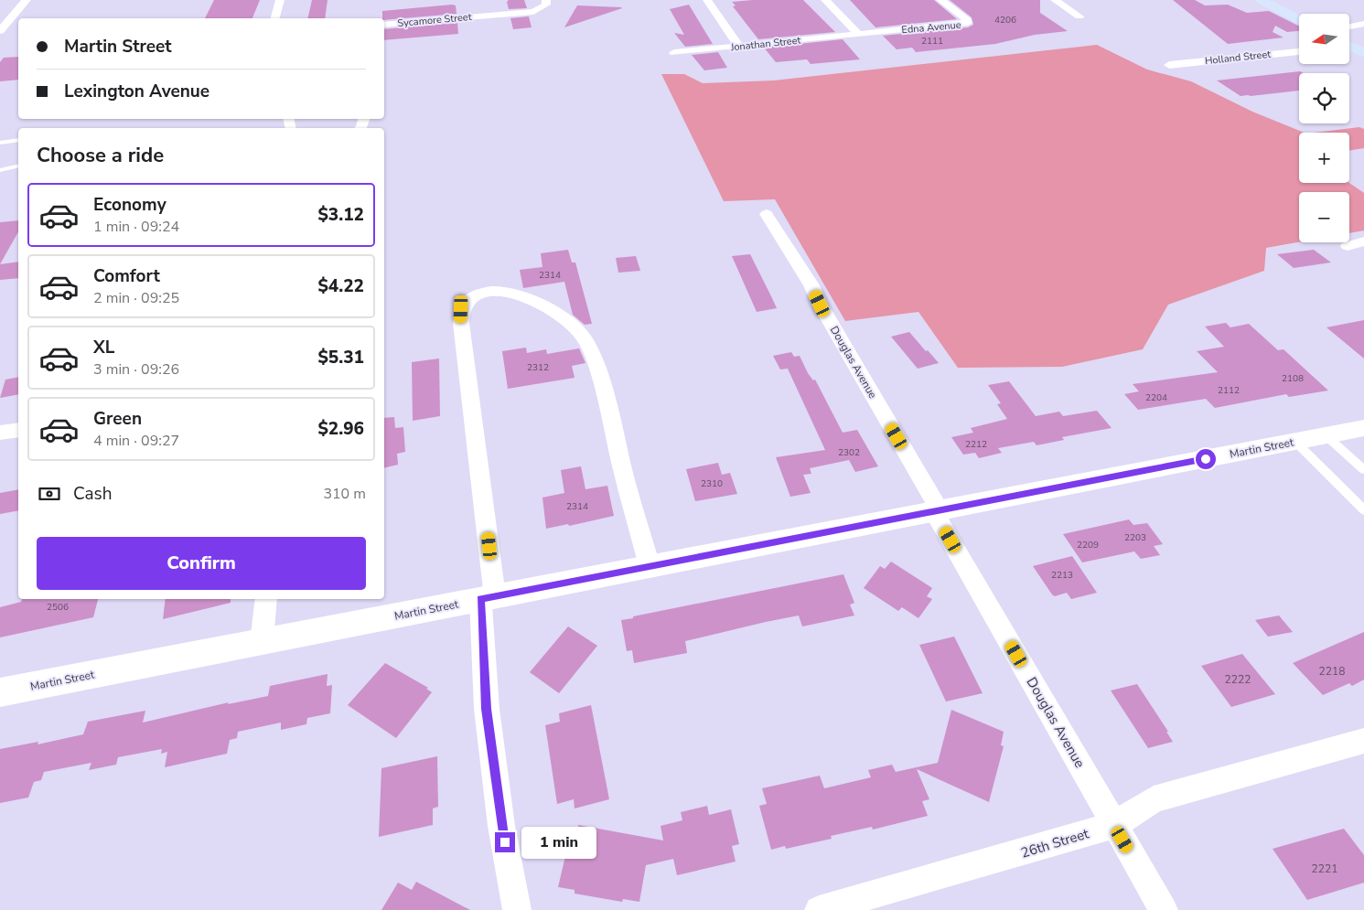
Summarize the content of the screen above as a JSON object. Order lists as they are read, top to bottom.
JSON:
{
  "streets": {
    "street": [
      "Sycamore Street",
      "Edna Avenue",
      "Jonathan Street",
      "Holland Street",
      "Douglas Avenue",
      "Martin Street",
      "26th Street"
    ]
  },
  "crossings": [
    ["Edna Avenue", "Jonathan Street"],
    ["Douglas Avenue", "Martin Street"],
    ["Douglas Avenue", "26th Street"]
  ],
  "house_numbers": [
    "4206",
    "2111",
    "2314",
    "2312",
    "2108",
    "2112",
    "2204",
    "2212",
    "2302",
    "2310",
    "2314",
    "2203",
    "2209",
    "2213",
    "2506",
    "2218",
    "2222",
    "2221"
  ],
  "north": "left",
  "page": {
    "map_buttons": ["+", "−"],
    "banner": ["Martin Street", "Lexington Avenue"],
    "heading": "Choose a ride",
    "list": [
      {
        "name": "Economy",
        "note": "1 min · 09:24",
        "value": "$3.12"
      },
      {
        "name": "Comfort",
        "note": "2 min · 09:25",
        "value": "$4.22"
      },
      {
        "name": "XL",
        "note": "3 min · 09:26",
        "value": "$5.31"
      },
      {
        "name": "Green",
        "note": "4 min · 09:27",
        "value": "$2.96"
      }
    ],
    "pay": ["Cash", "310 m"],
    "buttons": "Confirm",
    "bubble": "1 min"
  }
}
